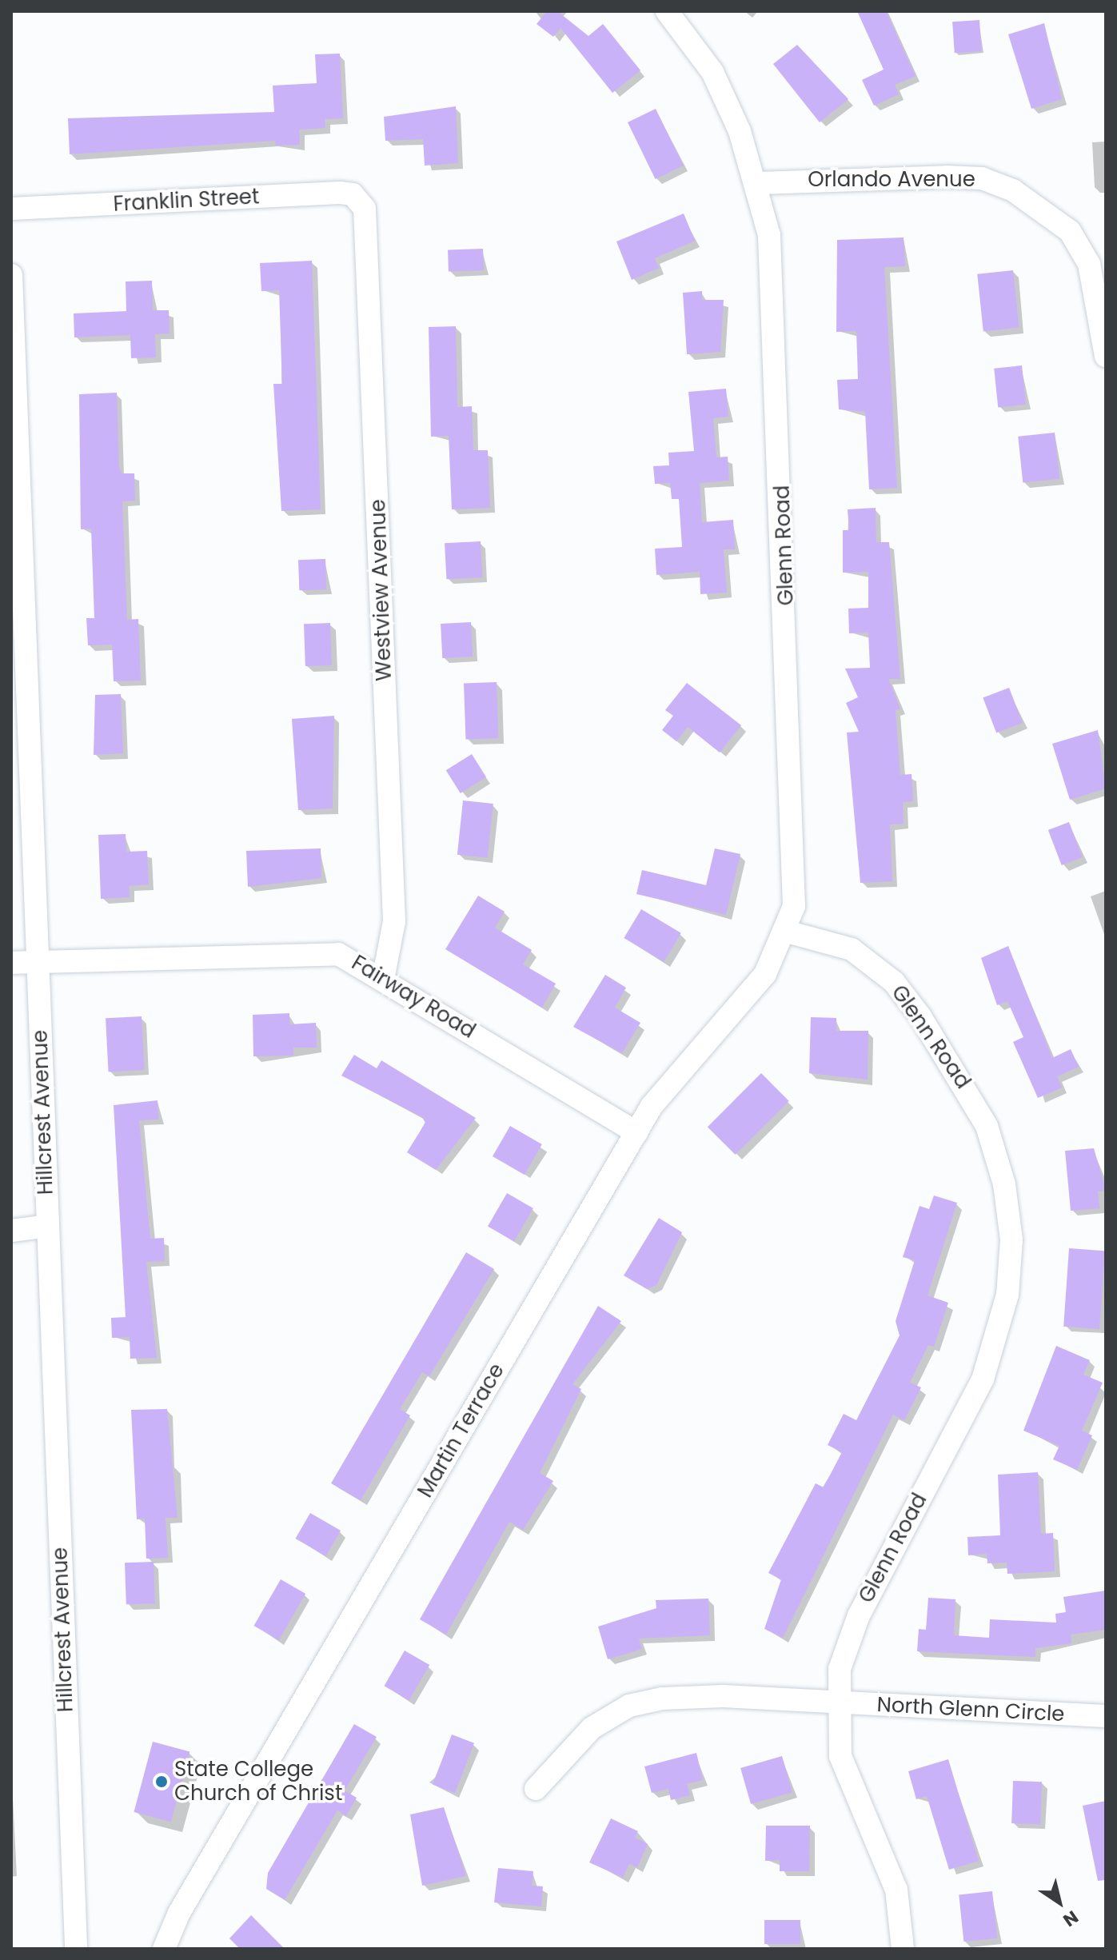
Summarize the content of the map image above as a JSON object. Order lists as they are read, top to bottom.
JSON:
{
  "streets": {
    "street": [
      "Orlando Avenue",
      "Franklin Street",
      "Glenn Road",
      "Westview Avenue",
      "Fairway Road",
      "Hillcrest Avenue",
      "Martin Terrace",
      "North Glenn Circle"
    ]
  },
  "crossings": [
    ["Orlando Avenue", "Glenn Road"],
    ["Franklin Street", "Westview Avenue"],
    ["Glenn Road", "Martin Terrace"],
    ["Glenn Road", "North Glenn Circle"],
    ["Westview Avenue", "Fairway Road"],
    ["Fairway Road", "Hillcrest Avenue"],
    ["Fairway Road", "Martin Terrace"]
  ],
  "places": ["State College Church of Christ"],
  "north": "bottom right"
}
